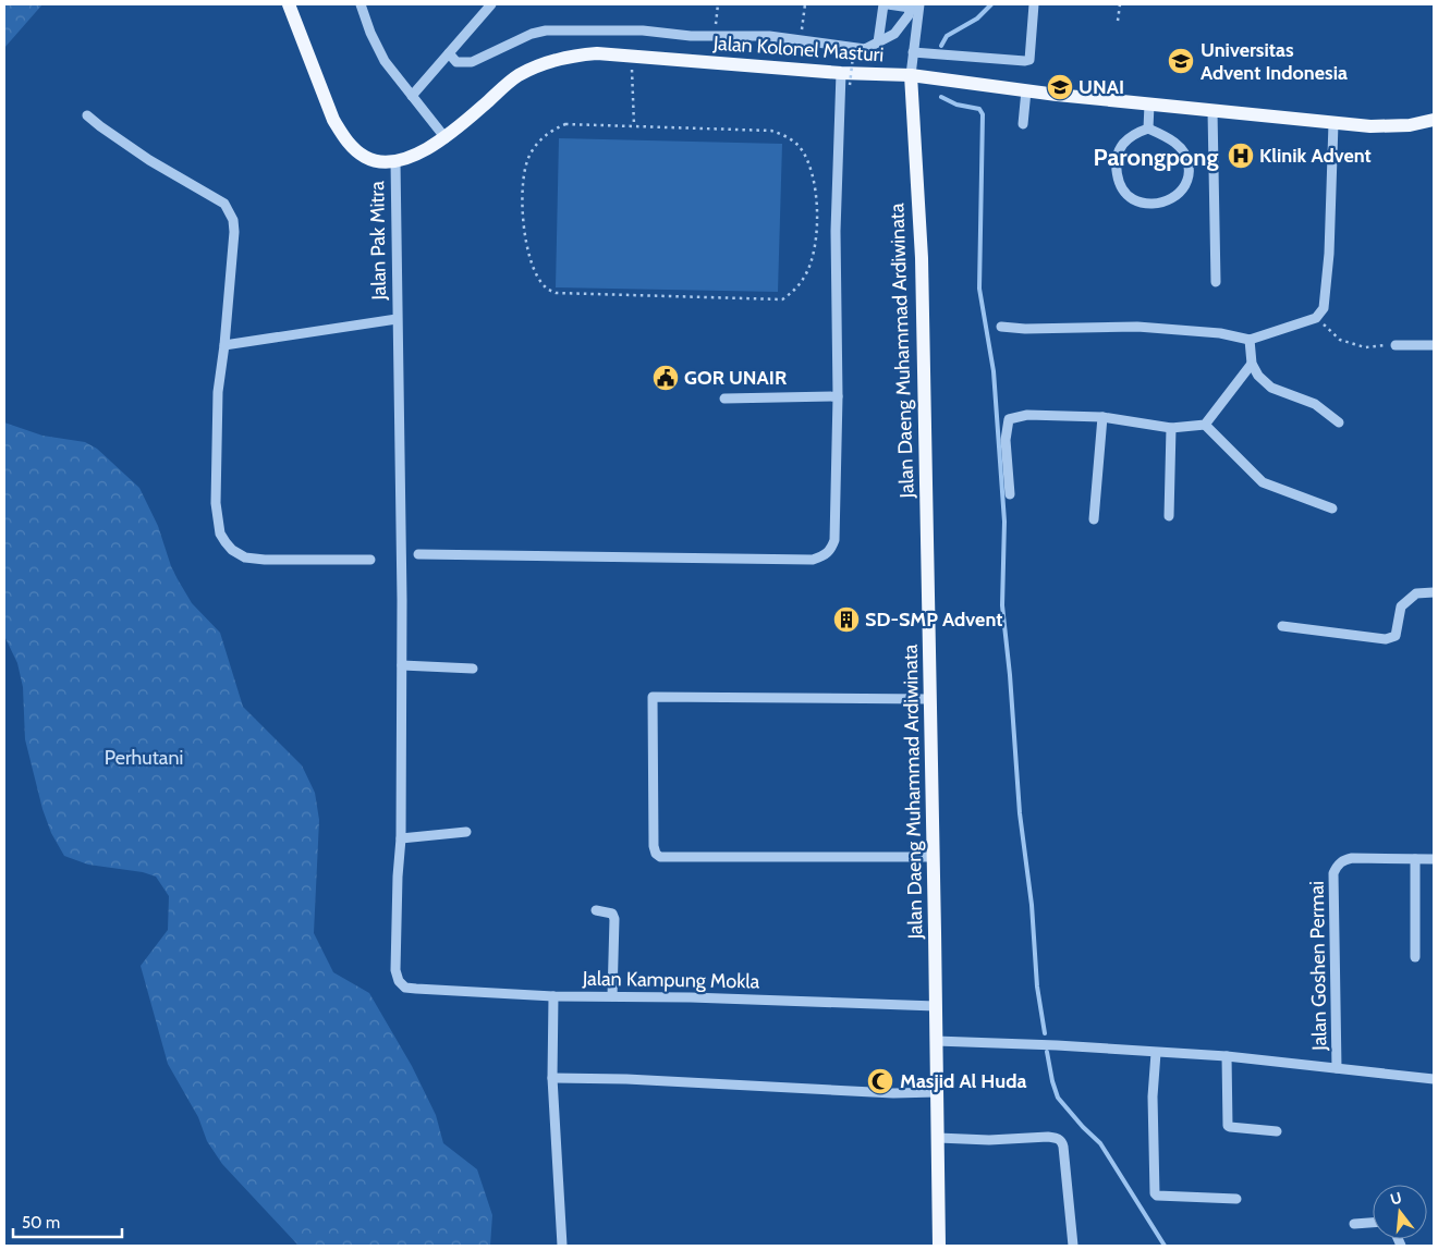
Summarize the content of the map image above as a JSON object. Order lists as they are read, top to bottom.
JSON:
{
  "streets": {
    "main road": ["Jalan Kolonel Masturi", "Jalan Daeng Muhammad Ardiwinata"],
    "street": ["Jalan Pak Mitra", "Jalan Goshen Permai", "Jalan Kampung Mokla"]
  },
  "crossings": [
    ["Jalan Kolonel Masturi", "Jalan Pak Mitra"],
    ["Jalan Kolonel Masturi", "Jalan Daeng Muhammad Ardiwinata"],
    ["Jalan Pak Mitra", "Jalan Kampung Mokla"],
    ["Jalan Daeng Muhammad Ardiwinata", "Jalan Kampung Mokla"]
  ],
  "districts": ["Parongpong"],
  "parks": ["Perhutani"],
  "places": {
    "school or university": ["Universitas Advent Indonesia", "UNAI"],
    "hospital": ["Klinik Advent"],
    "public building": ["GOR UNAIR"],
    "building": ["SD-SMP Advent"],
    "mosque": ["Masjid Al Huda"]
  },
  "scale_bar": "50 m",
  "north": "top"
}
